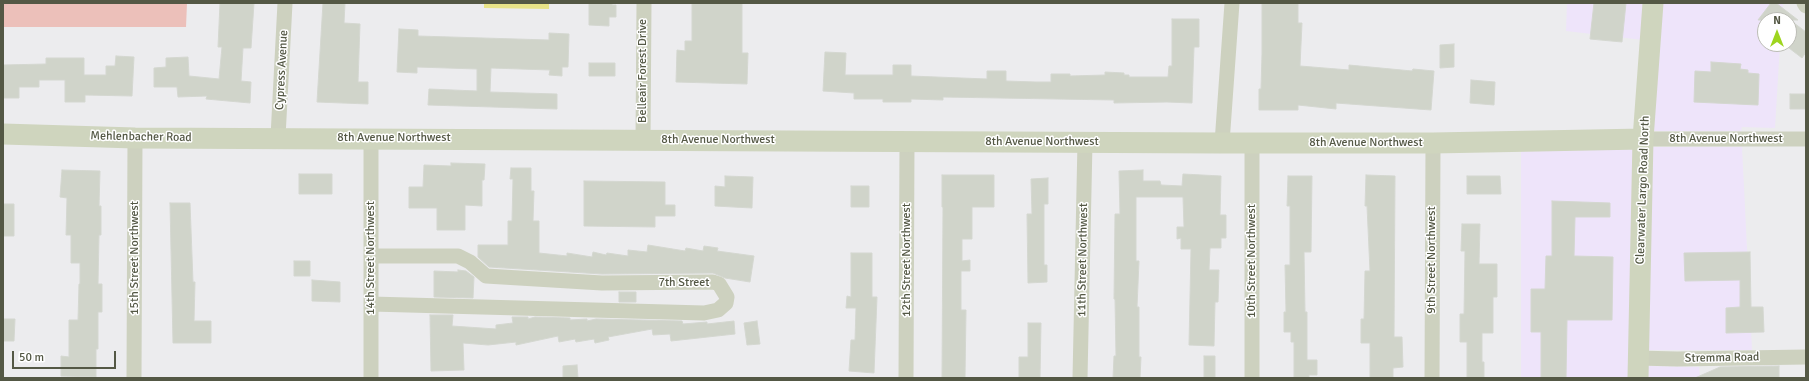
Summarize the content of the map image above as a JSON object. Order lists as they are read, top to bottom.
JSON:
{
  "streets": {
    "street": [
      "Cypress Avenue",
      "Belleair Forest Drive",
      "Mehlenbacher Road",
      "8th Avenue Northwest",
      "Clearwater Largo Road North",
      "15th Street Northwest",
      "14th Street Northwest",
      "12th Street Northwest",
      "11th Street Northwest",
      "9th Street Northwest",
      "10th Street Northwest",
      "7th Street",
      "Stremma Road"
    ]
  },
  "crossings": [
    ["Cypress Avenue", "Mehlenbacher Road"],
    ["Cypress Avenue", "8th Avenue Northwest"],
    ["Belleair Forest Drive", "8th Avenue Northwest"],
    ["Mehlenbacher Road", "8th Avenue Northwest"],
    ["Mehlenbacher Road", "15th Street Northwest"],
    ["8th Avenue Northwest", "Clearwater Largo Road North"],
    ["8th Avenue Northwest", "14th Street Northwest"],
    ["8th Avenue Northwest", "12th Street Northwest"],
    ["8th Avenue Northwest", "11th Street Northwest"],
    ["8th Avenue Northwest", "9th Street Northwest"],
    ["8th Avenue Northwest", "10th Street Northwest"],
    ["Clearwater Largo Road North", "Stremma Road"],
    ["14th Street Northwest", "7th Street"]
  ],
  "scale_bar": "50 m",
  "north": "top"
}
